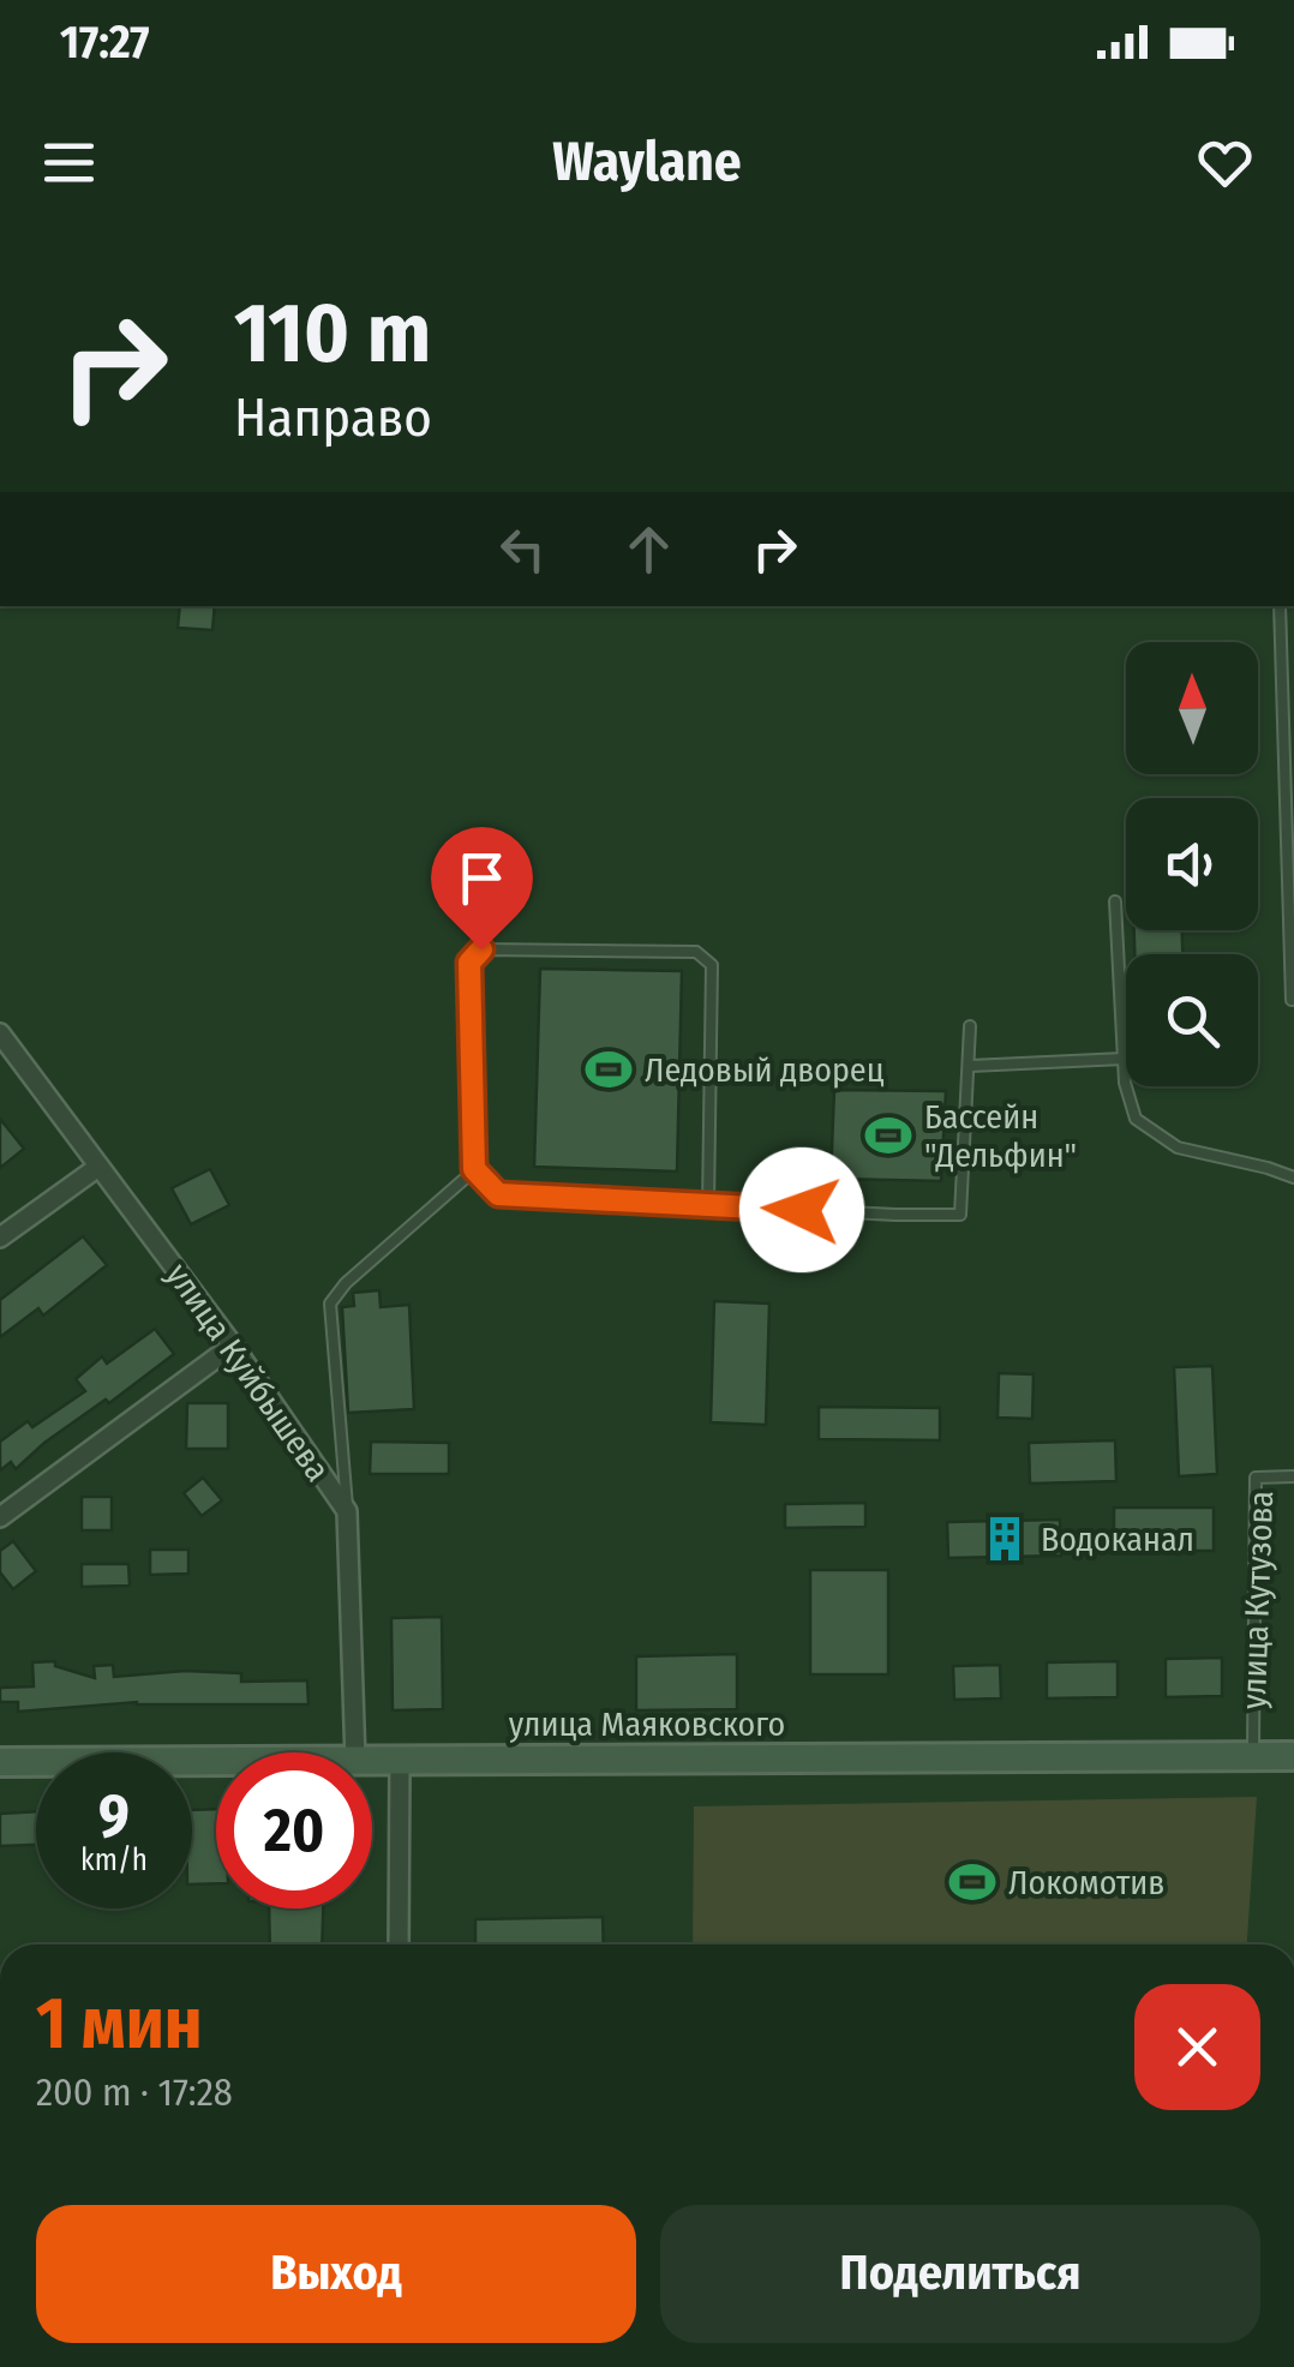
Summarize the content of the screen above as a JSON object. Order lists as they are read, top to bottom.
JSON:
{
  "streets": {
    "main road": ["улица Маяковского"],
    "street": ["улица Куйбышева"],
    "lane": ["улица Кутузова"]
  },
  "crossings": [
    ["улица Кутузова", "улица Маяковского"]
  ],
  "places": {
    "sports": ["Ледовый дворец", "Бассейн \"Дельфин\"", "Локомотив"],
    "building": ["Водоканал"]
  },
  "north": "top",
  "page": {
    "status": "17:27",
    "header": "Waylane",
    "turn": ["110 m", "Направо"],
    "speed": "9 km/h",
    "limit": "20",
    "heading": ["1 мин", "200 m · 17:28"],
    "buttons": ["Выход", "Поделиться"]
  }
}
